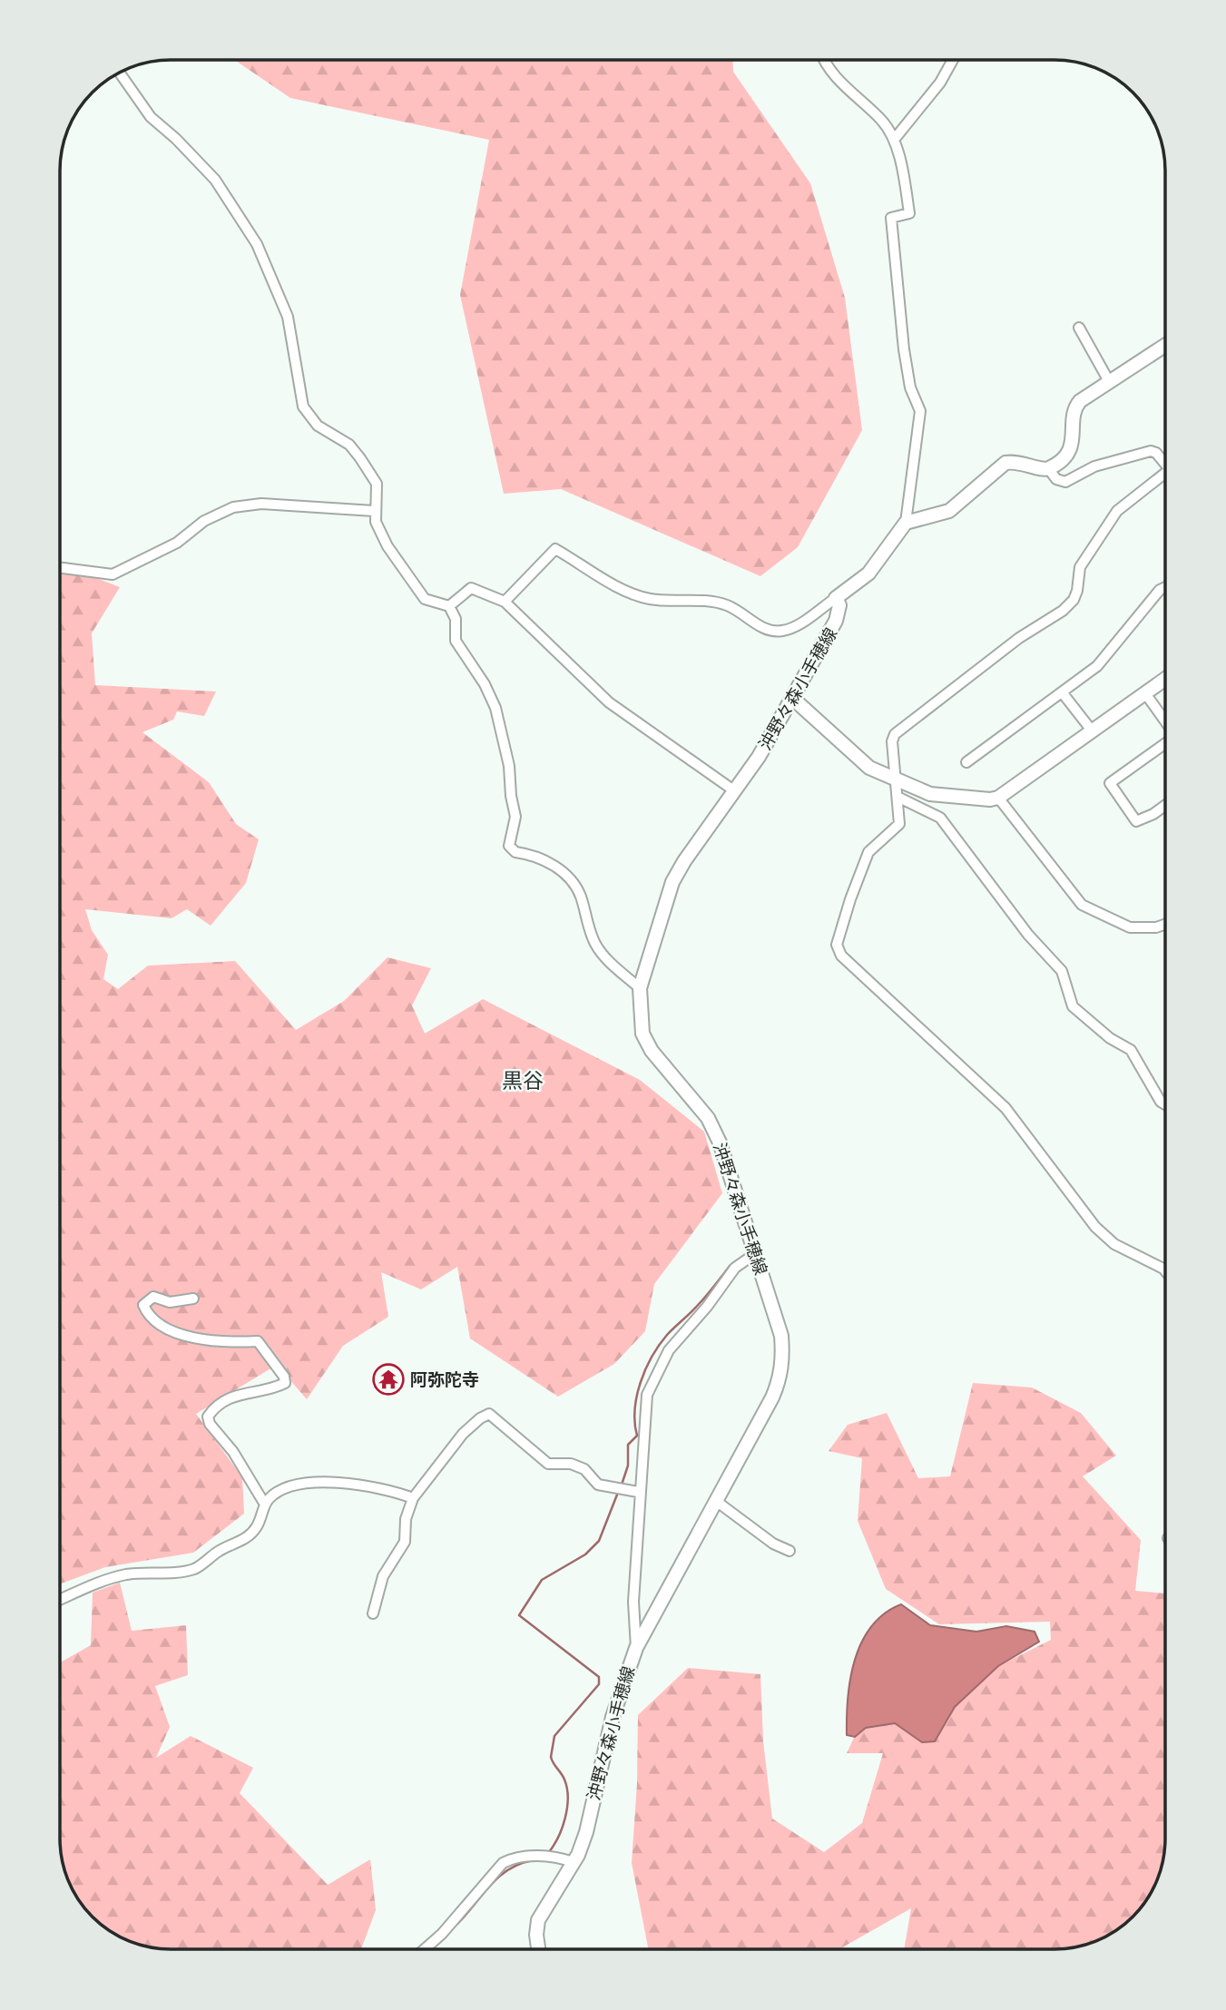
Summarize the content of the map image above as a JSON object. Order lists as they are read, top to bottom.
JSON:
{
  "streets": {
    "main road": ["沖野々森小手穂線"]
  },
  "districts": ["黒谷"],
  "places": {
    "temple": ["阿弥陀寺"]
  }
}
